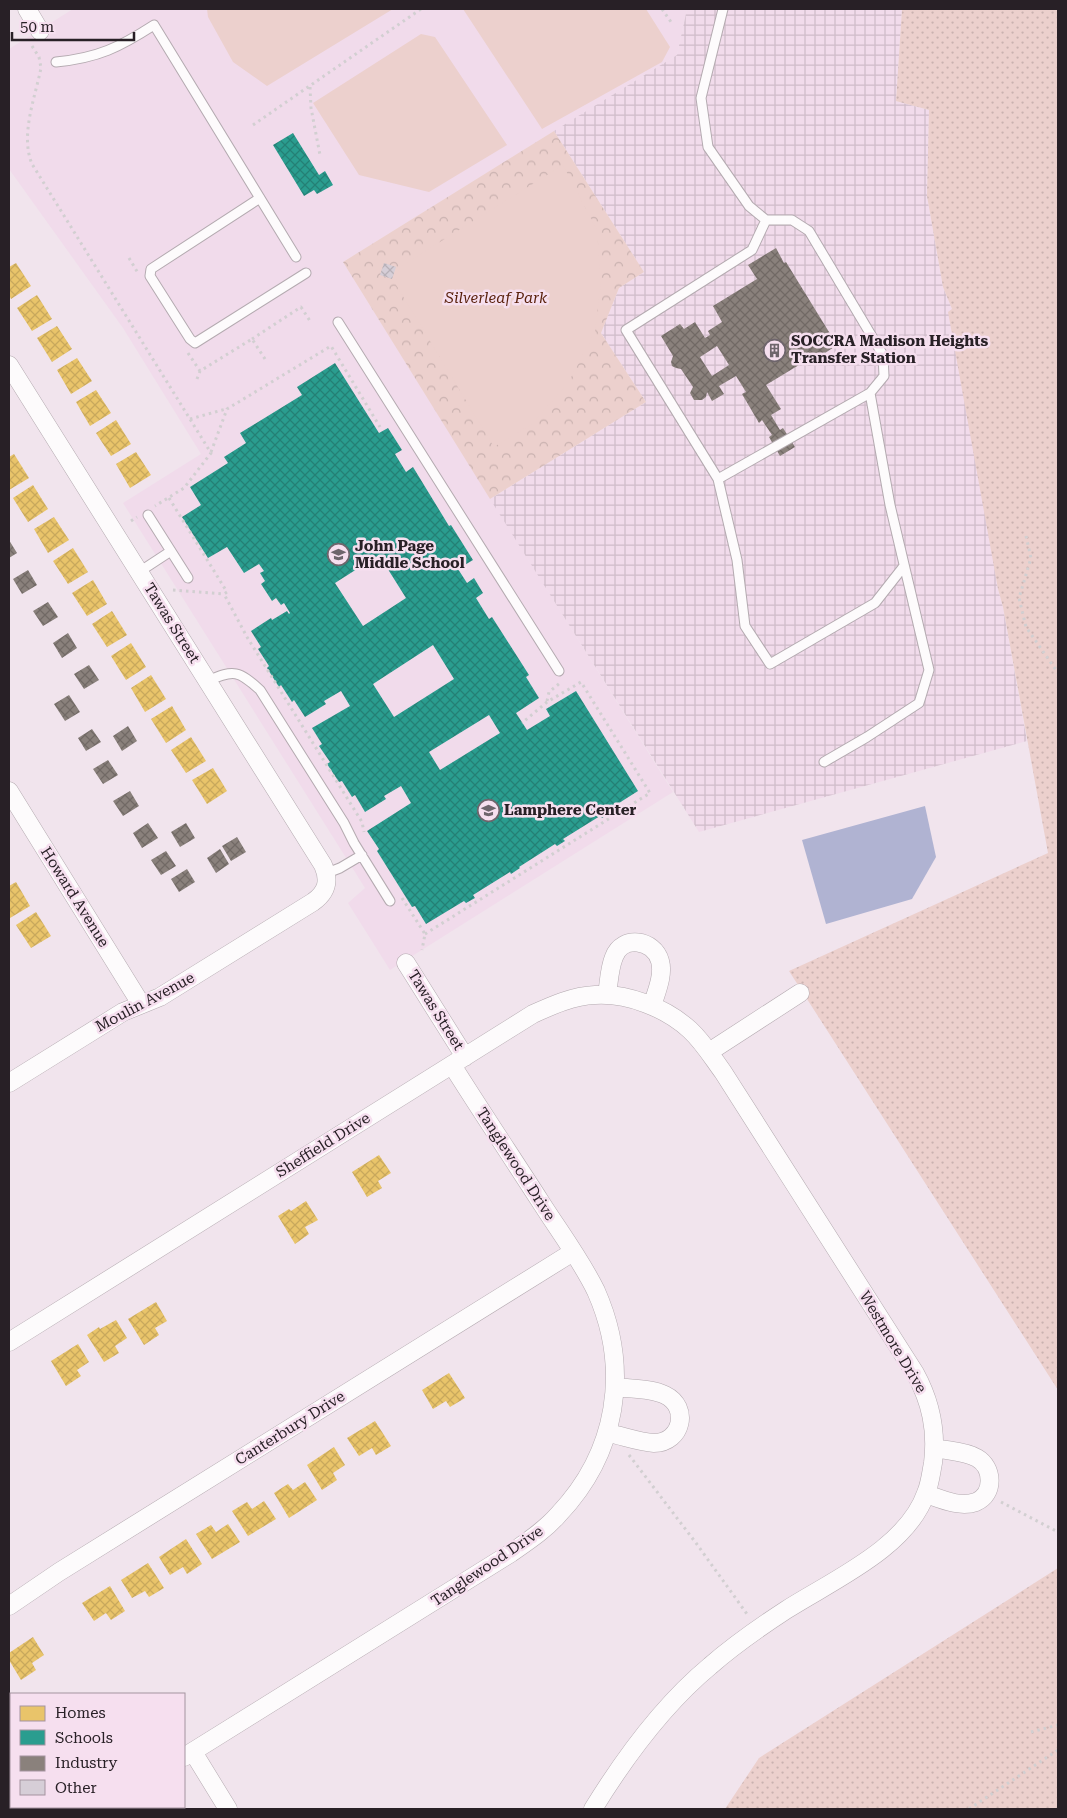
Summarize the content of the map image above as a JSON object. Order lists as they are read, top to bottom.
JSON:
{
  "streets": {
    "street": [
      "Tawas Street",
      "Howard Avenue",
      "Moulin Avenue",
      "Sheffield Drive",
      "Tanglewood Drive",
      "Westmore Drive",
      "Canterbury Drive"
    ]
  },
  "crossings": [
    ["Tawas Street", "Moulin Avenue"],
    ["Tawas Street", "Sheffield Drive"],
    ["Tawas Street", "Tanglewood Drive"],
    ["Howard Avenue", "Moulin Avenue"],
    ["Sheffield Drive", "Tanglewood Drive"],
    ["Sheffield Drive", "Westmore Drive"],
    ["Tanglewood Drive", "Canterbury Drive"]
  ],
  "parks": ["Silverleaf Park"],
  "places": {
    "building": ["SOCCRA Madison Heights Transfer Station"],
    "school or university": ["John Page Middle School", "Lamphere Center"]
  },
  "legend": [
    "Homes",
    "Schools",
    "Industry",
    "Other"
  ],
  "scale_bar": "50 m"
}
